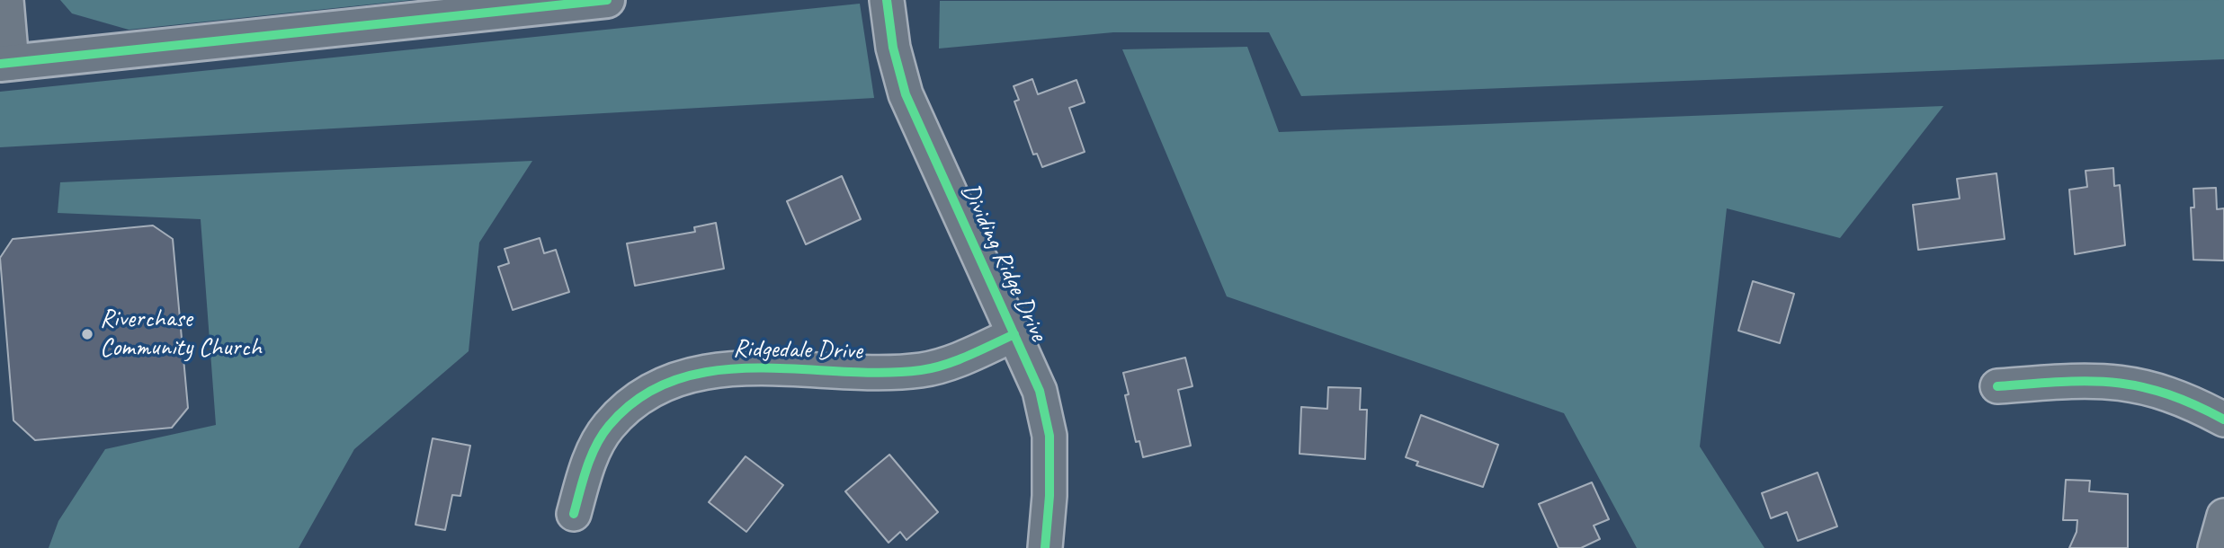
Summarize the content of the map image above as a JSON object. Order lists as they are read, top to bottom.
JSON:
{
  "streets": {
    "street": ["Dividing Ridge Drive", "Ridgedale Drive"]
  },
  "crossings": [
    ["Dividing Ridge Drive", "Ridgedale Drive"]
  ],
  "places": ["Riverchase Community Church"]
}
